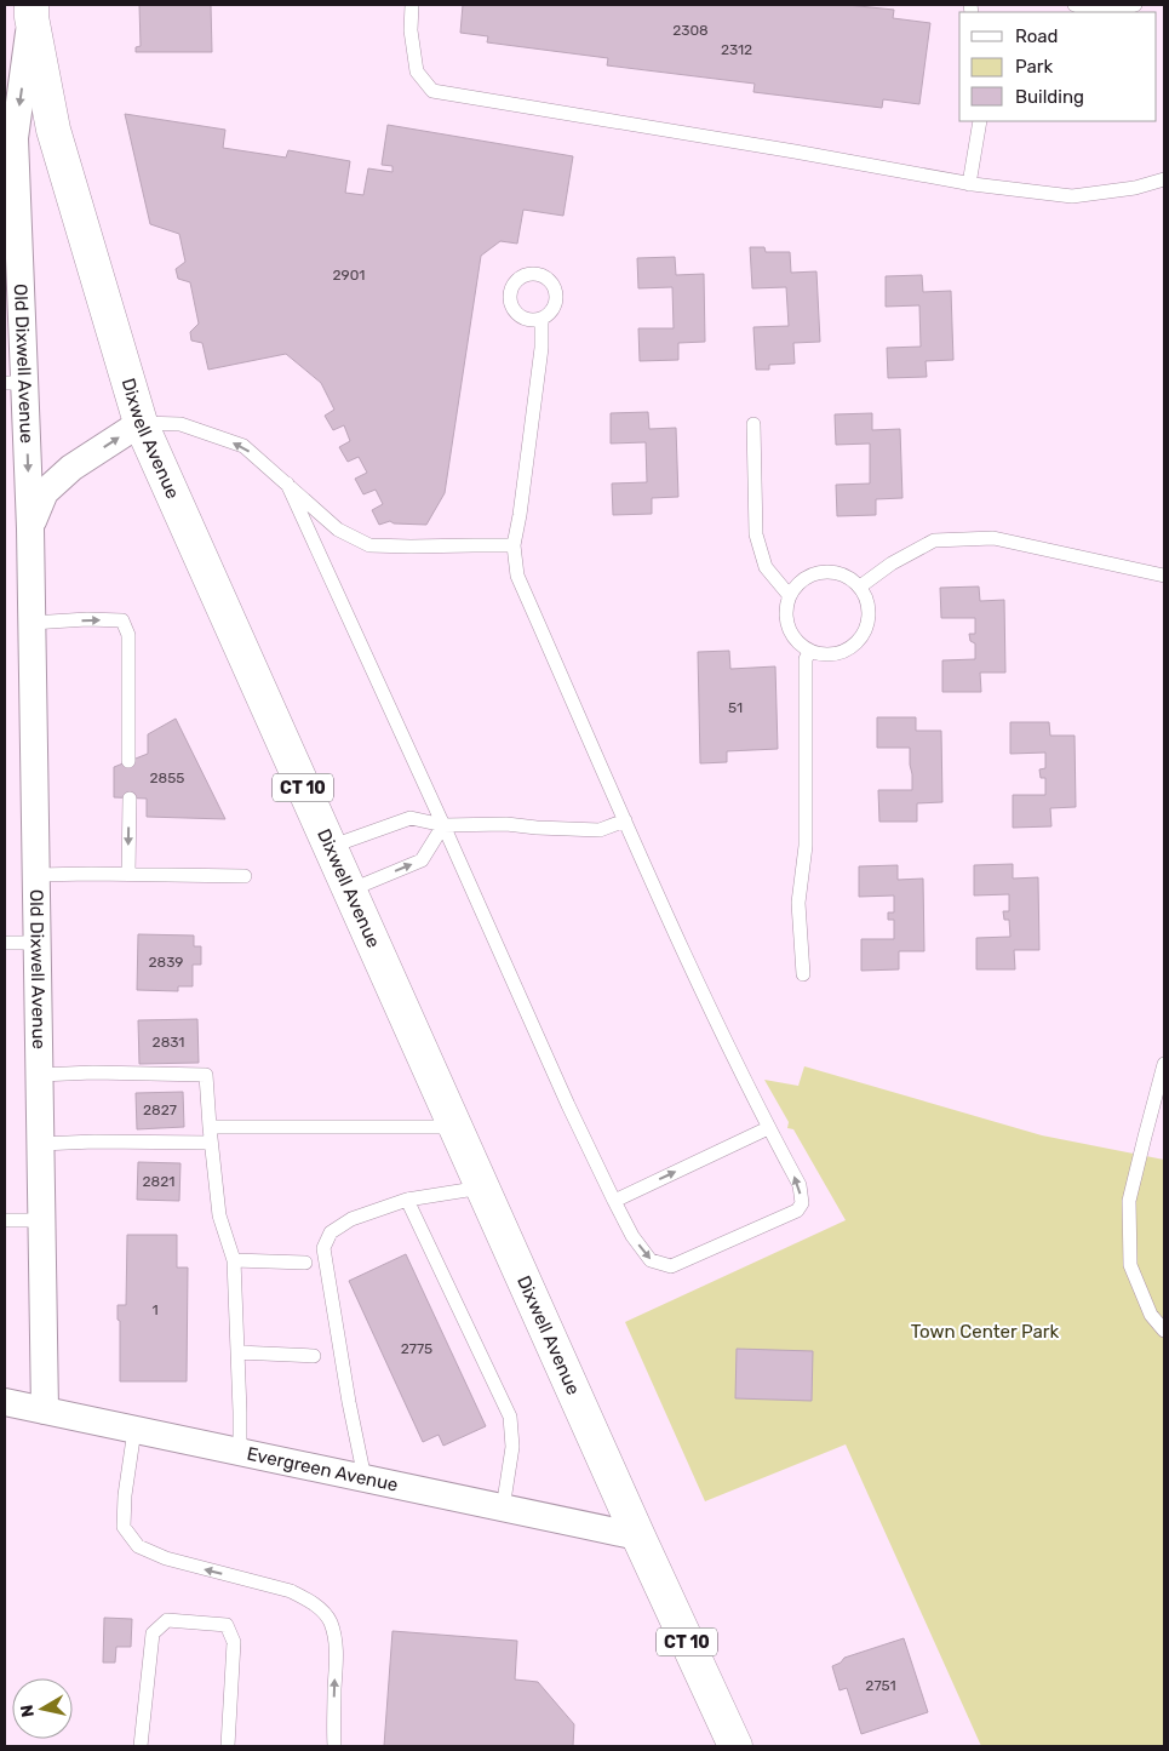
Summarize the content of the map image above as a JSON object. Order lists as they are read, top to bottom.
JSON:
{
  "streets": {
    "main road": ["Dixwell Avenue", "CT 10"],
    "street": ["Old Dixwell Avenue", "Evergreen Avenue"]
  },
  "crossings": [
    ["Old Dixwell Avenue", "Dixwell Avenue"],
    ["Old Dixwell Avenue", "Evergreen Avenue"],
    ["Dixwell Avenue", "Evergreen Avenue"]
  ],
  "parks": ["Town Center Park"],
  "house_numbers": [
    "2308",
    "2312",
    "2901",
    "51",
    "2855",
    "2839",
    "2831",
    "2827",
    "2821",
    "1",
    "2775",
    "2751"
  ],
  "legend": ["Road", "Park", "Building"],
  "north": "left"
}
